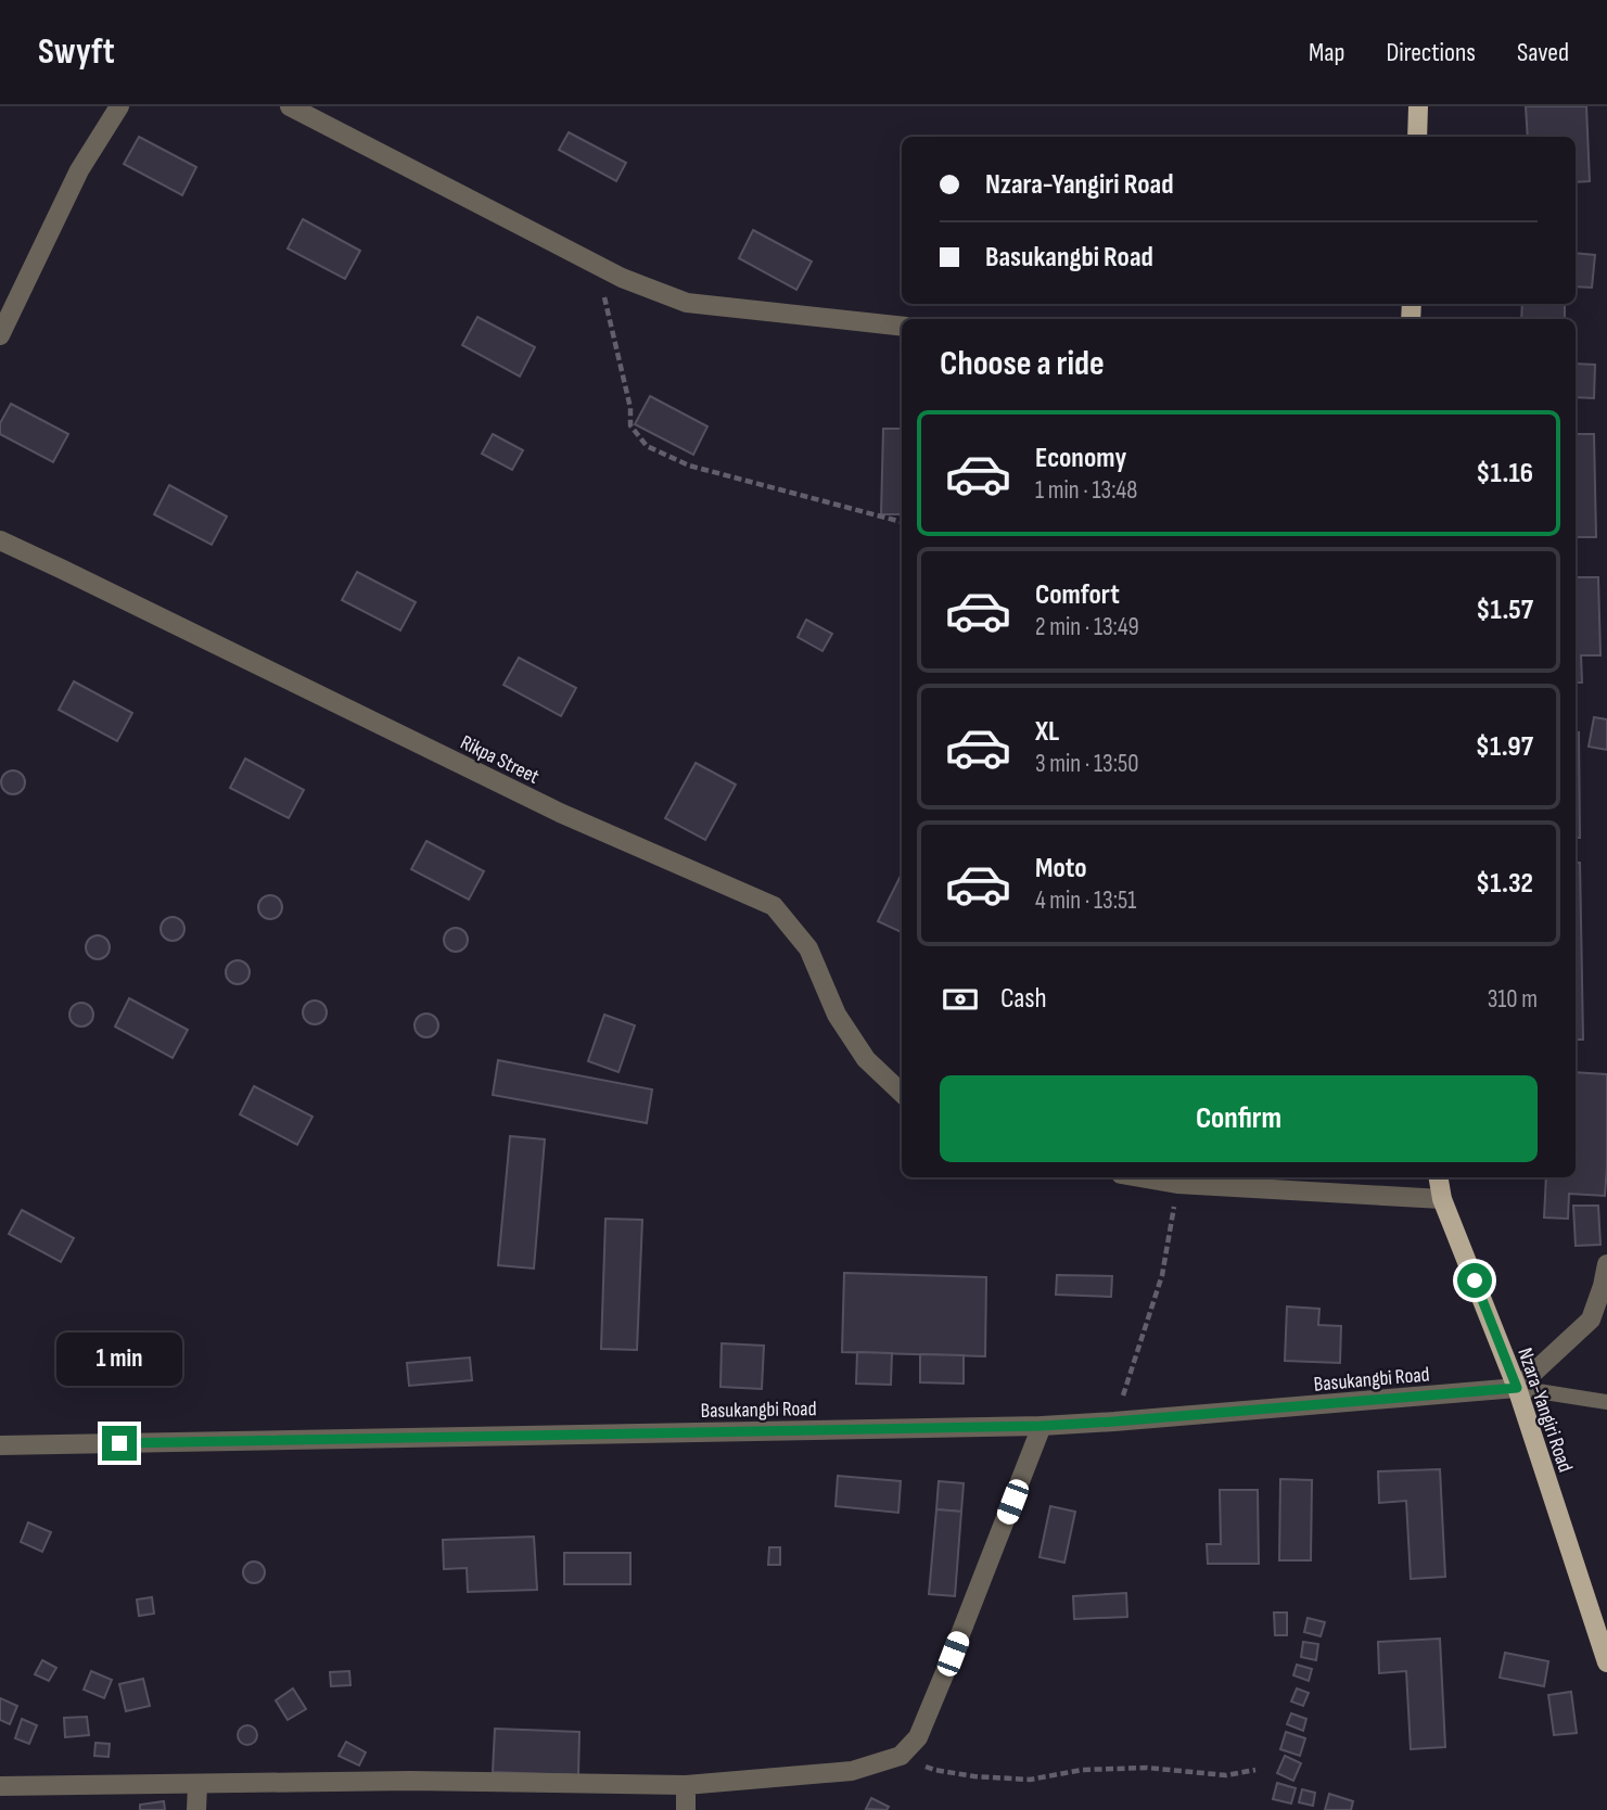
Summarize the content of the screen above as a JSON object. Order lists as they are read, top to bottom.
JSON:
{
  "streets": {
    "main road": ["Nzara-Yangiri Road"],
    "street": ["Rikpa Street", "Basukangbi Road"]
  },
  "crossings": [
    ["Basukangbi Road", "Nzara-Yangiri Road"]
  ],
  "page": {
    "header": "Swyft",
    "nav": ["Map", "Directions", "Saved"],
    "banner": ["Nzara-Yangiri Road", "Basukangbi Road"],
    "heading": "Choose a ride",
    "list": [
      {
        "name": "Economy",
        "note": "1 min · 13:48",
        "value": "$1.16"
      },
      {
        "name": "Comfort",
        "note": "2 min · 13:49",
        "value": "$1.57"
      },
      {
        "name": "XL",
        "note": "3 min · 13:50",
        "value": "$1.97"
      },
      {
        "name": "Moto",
        "note": "4 min · 13:51",
        "value": "$1.32"
      }
    ],
    "pay": ["Cash", "310 m"],
    "buttons": "Confirm",
    "bubble": "1 min"
  }
}
